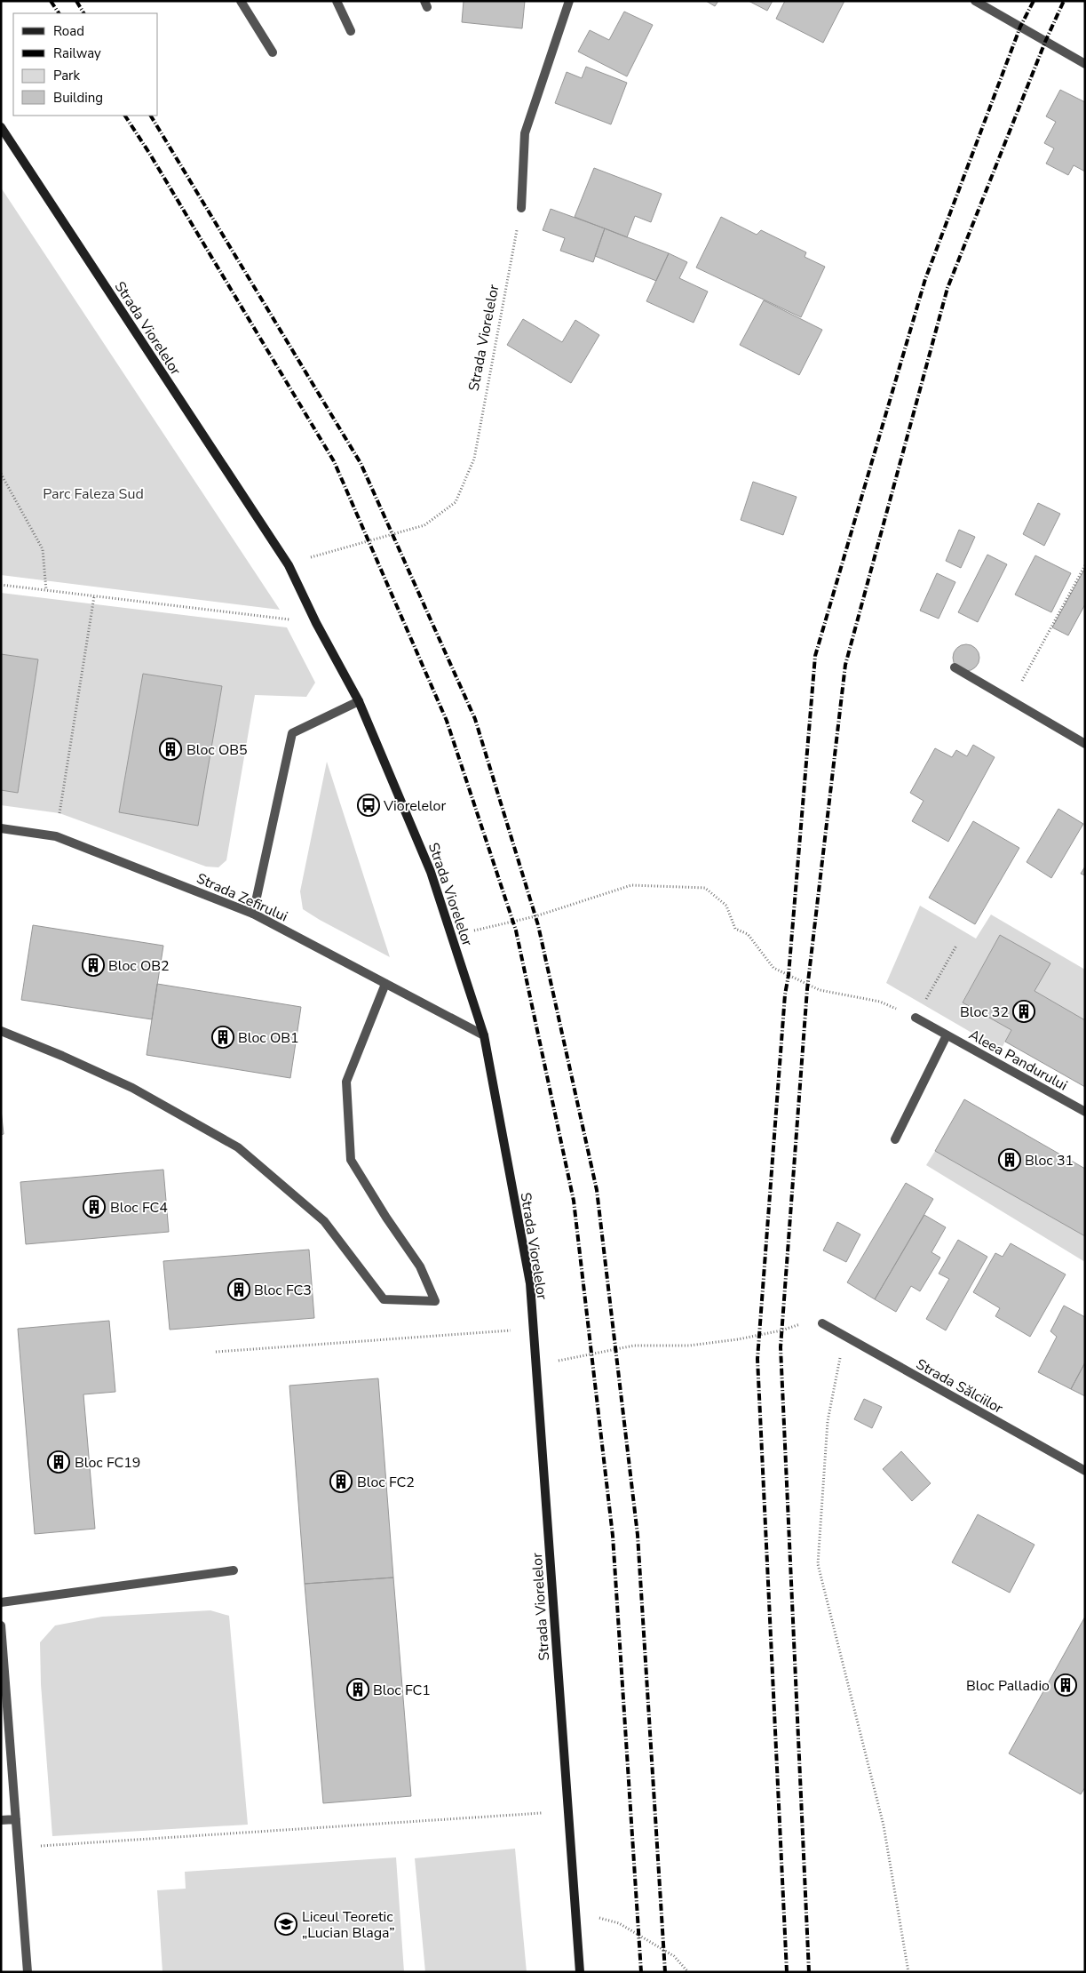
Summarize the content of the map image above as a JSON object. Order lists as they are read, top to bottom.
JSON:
{
  "streets": {
    "street": [
      "Strada Viorelelor",
      "Strada Zefirului",
      "Aleea Pandurului",
      "Strada Sălciilor"
    ]
  },
  "crossings": [
    ["Strada Viorelelor", "Strada Zefirului"]
  ],
  "parks": ["Parc Faleza Sud"],
  "places": {
    "building": [
      "Bloc OB5",
      "Bloc OB2",
      "Bloc 32",
      "Bloc OB1",
      "Bloc 31",
      "Bloc FC4",
      "Bloc FC3",
      "Bloc FC19",
      "Bloc FC2",
      "Bloc Palladio",
      "Bloc FC1"
    ],
    "bus stop": ["Viorelelor"],
    "school or university": ["Liceul Teoretic „Lucian Blaga”"]
  },
  "legend": [
    "Road",
    "Railway",
    "Park",
    "Building"
  ]
}
